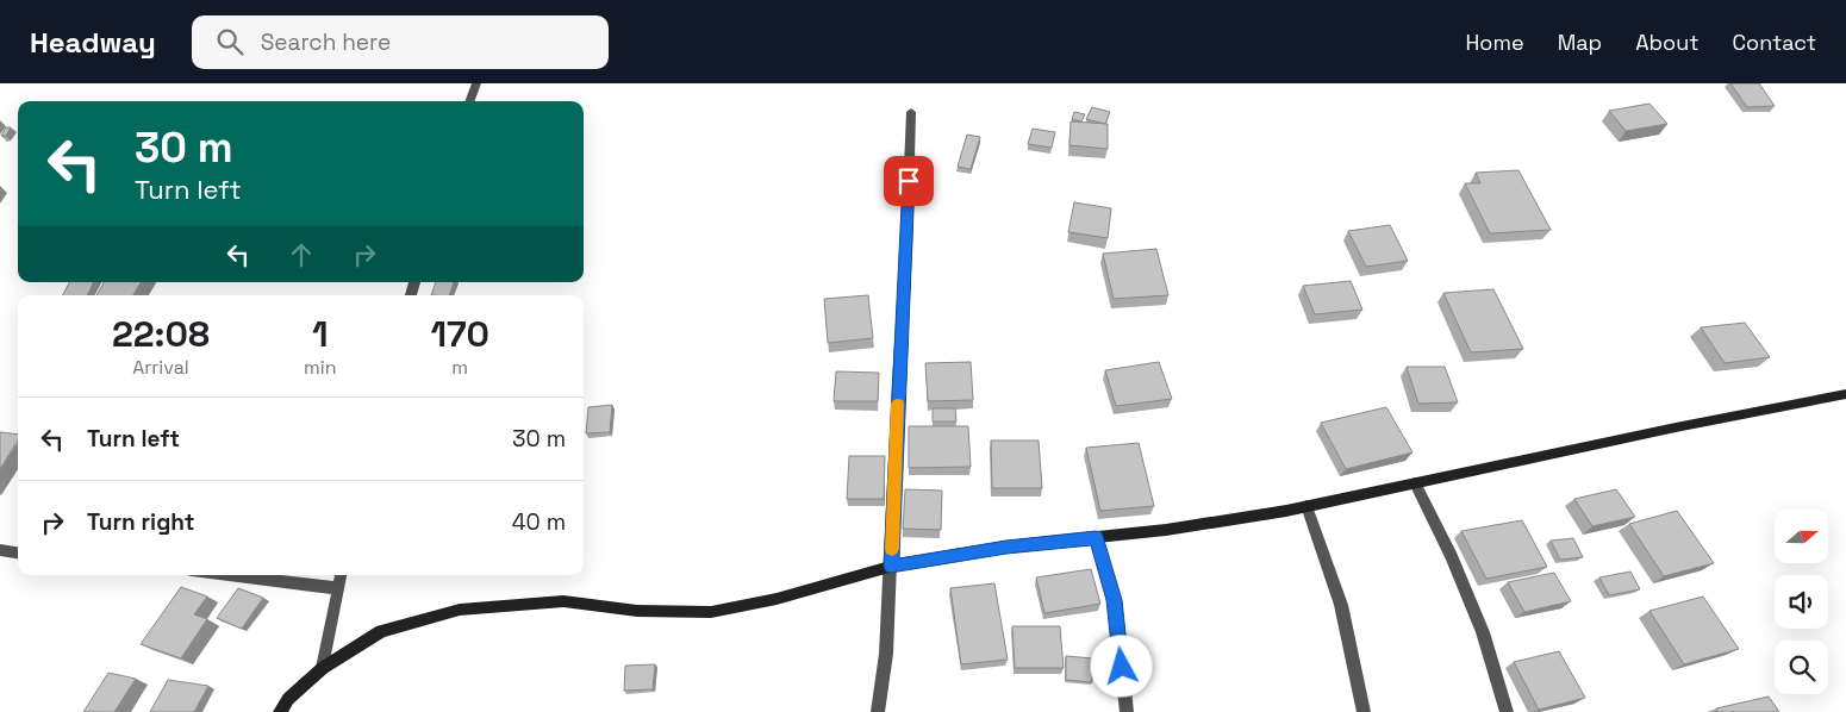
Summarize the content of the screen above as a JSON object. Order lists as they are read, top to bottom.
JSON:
{
  "north": "right",
  "page": {
    "header": "Headway",
    "search": "Search here",
    "nav": [
      "Home",
      "Map",
      "About",
      "Contact"
    ],
    "turn": ["30 m", "Turn left"],
    "eta": [
      "22:08",
      "Arrival",
      "1",
      "min",
      "170",
      "m"
    ],
    "list": [
      {
        "name": "Turn left",
        "value": "30 m"
      },
      {
        "name": "Turn right",
        "value": "40 m"
      }
    ]
  }
}
